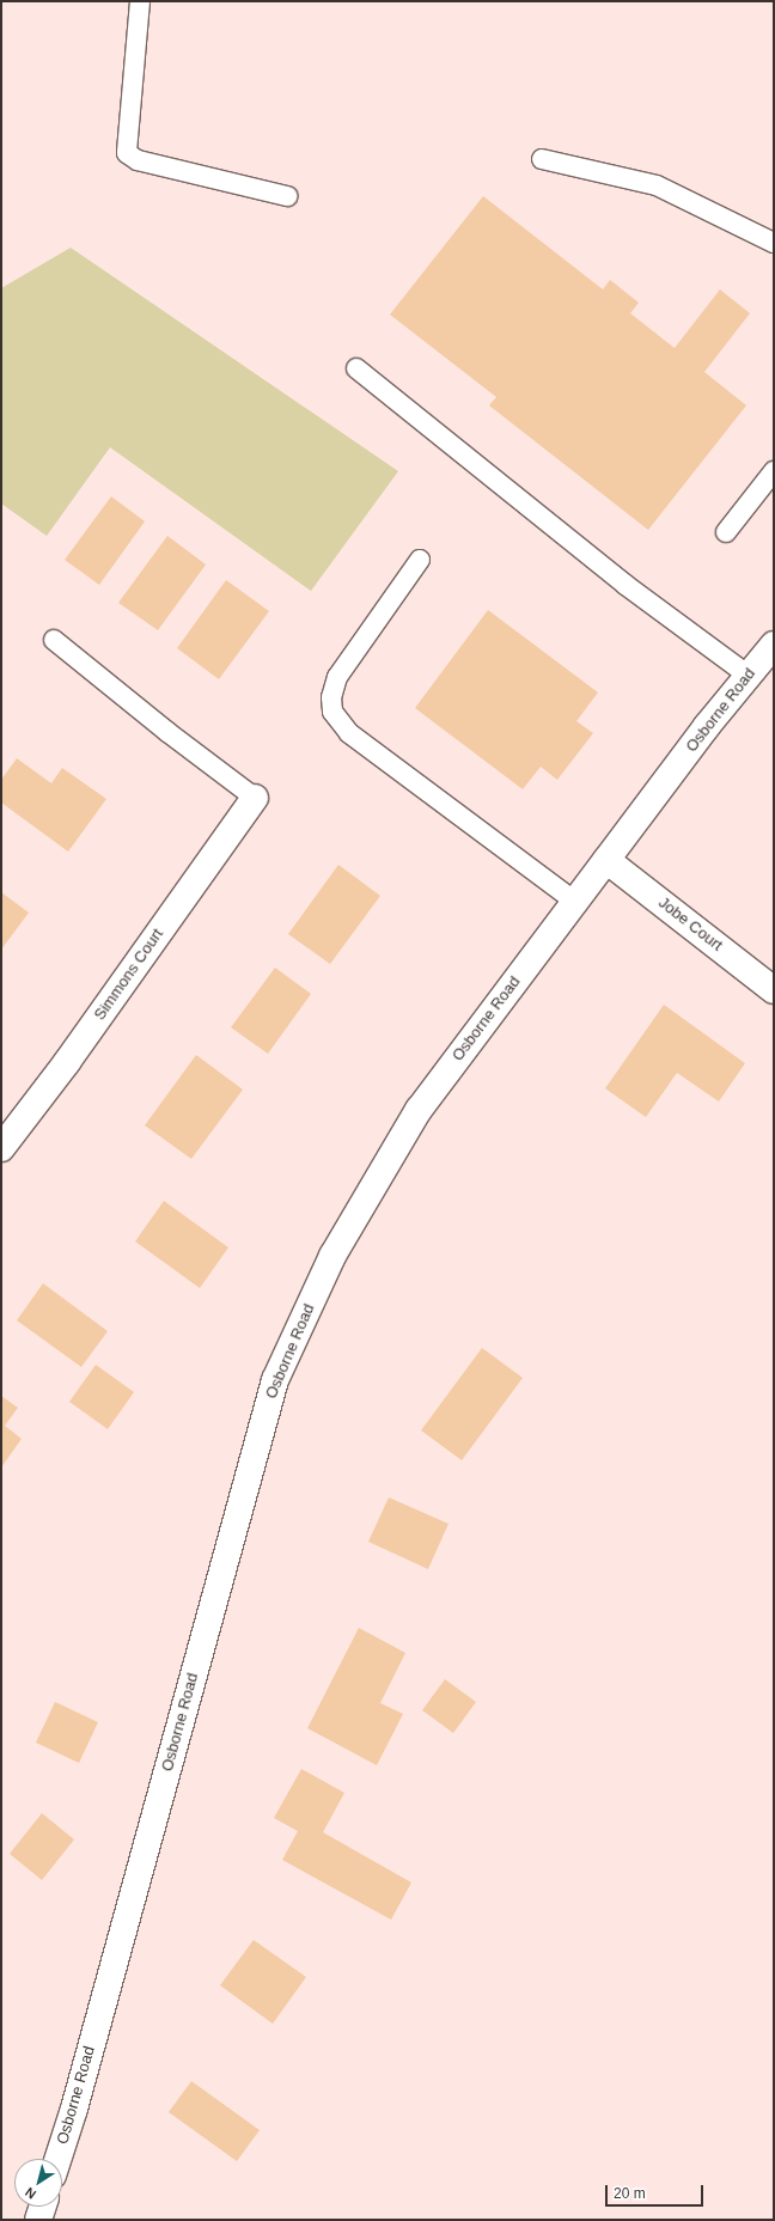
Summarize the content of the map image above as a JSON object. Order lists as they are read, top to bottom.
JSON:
{
  "streets": {
    "street": ["Osborne Road", "Jobe Court", "Simmons Court"]
  },
  "crossings": [
    ["Osborne Road", "Jobe Court"]
  ],
  "scale_bar": "20 m",
  "north": "bottom left"
}
